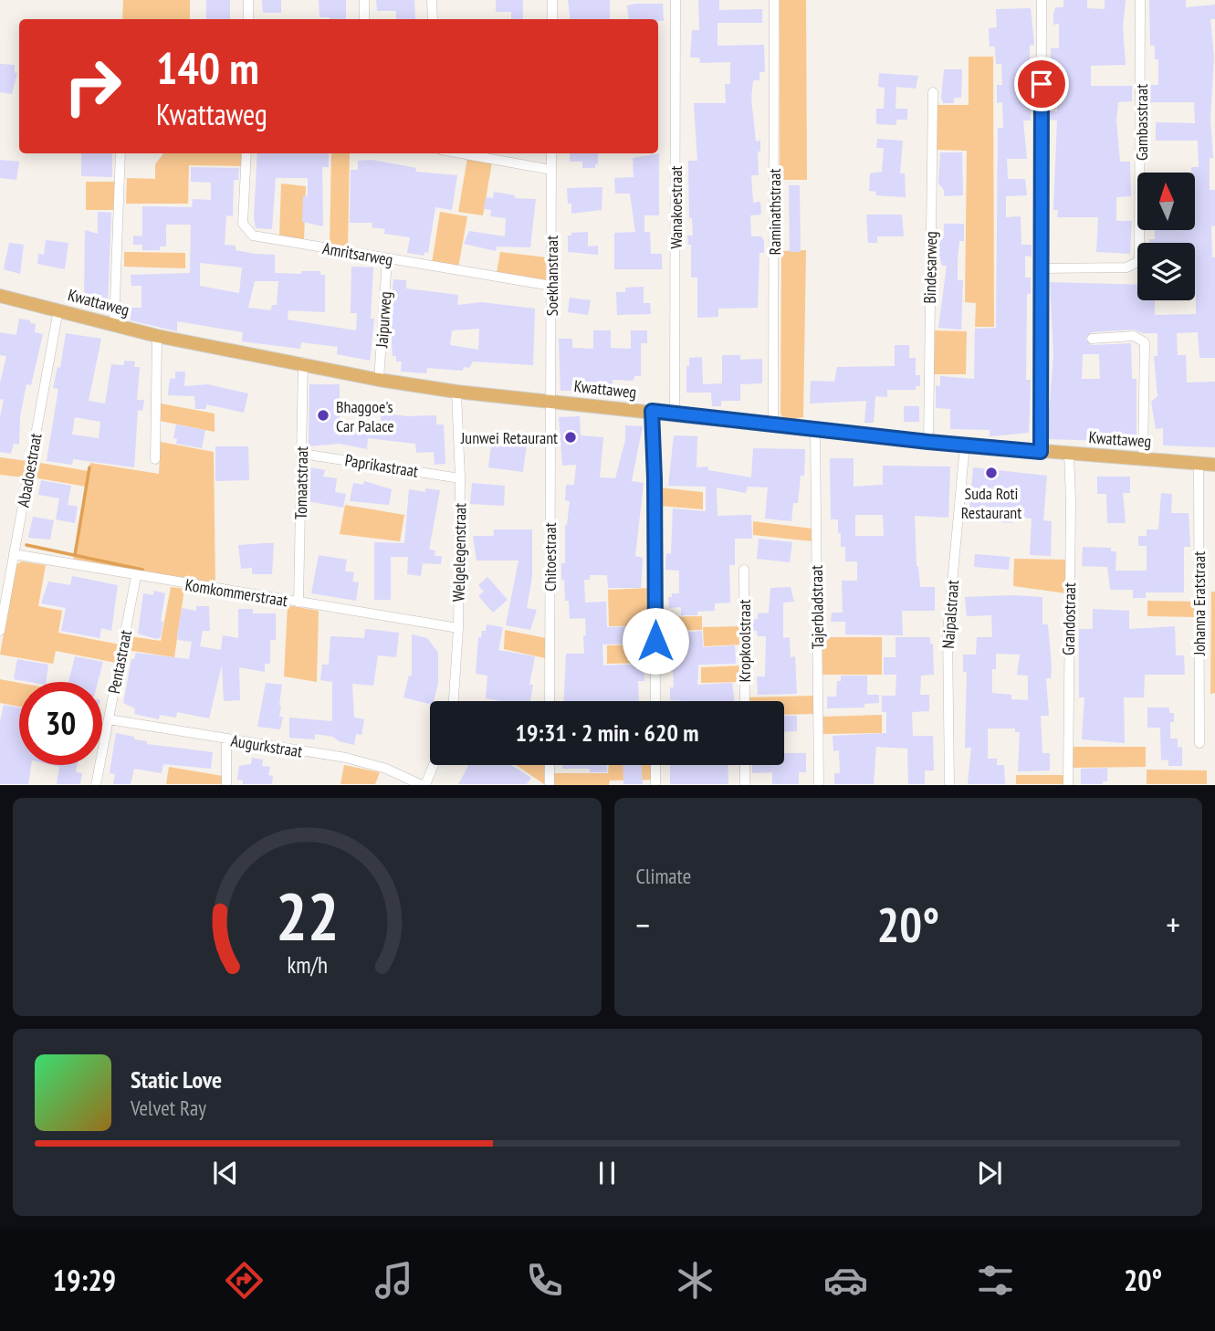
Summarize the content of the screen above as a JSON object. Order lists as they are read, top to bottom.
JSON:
{
  "streets": {
    "main road": ["Kwattaweg"],
    "street": [
      "Gambasstraat",
      "Wanakoestraat",
      "Raminathstraat",
      "Amritsarweg",
      "Bindesarweg",
      "Soekhanstraat",
      "Jaipurweg",
      "Paprikastraat",
      "Abadoestraat",
      "Tomaatstraat",
      "Welgelegenstraat",
      "Chitoestraat",
      "Komkommerstraat",
      "Johanna Eratstraat",
      "Tajerbladstraat",
      "Naipalstraat",
      "Grandostraat",
      "Kropkoolstraat",
      "Pentastraat",
      "Augurkstraat"
    ]
  },
  "crossings": [
    ["Wanakoestraat", "Kwattaweg"],
    ["Raminathstraat", "Kwattaweg"],
    ["Amritsarweg", "Soekhanstraat"],
    ["Amritsarweg", "Jaipurweg"],
    ["Bindesarweg", "Kwattaweg"],
    ["Soekhanstraat", "Kwattaweg"],
    ["Soekhanstraat", "Chitoestraat"],
    ["Kwattaweg", "Jaipurweg"],
    ["Kwattaweg", "Abadoestraat"],
    ["Kwattaweg", "Tomaatstraat"],
    ["Kwattaweg", "Welgelegenstraat"],
    ["Kwattaweg", "Chitoestraat"],
    ["Kwattaweg", "Johanna Eratstraat"],
    ["Kwattaweg", "Tajerbladstraat"],
    ["Kwattaweg", "Naipalstraat"],
    ["Kwattaweg", "Grandostraat"],
    ["Paprikastraat", "Tomaatstraat"],
    ["Paprikastraat", "Welgelegenstraat"],
    ["Abadoestraat", "Komkommerstraat"],
    ["Tomaatstraat", "Komkommerstraat"],
    ["Welgelegenstraat", "Komkommerstraat"],
    ["Komkommerstraat", "Pentastraat"],
    ["Pentastraat", "Augurkstraat"]
  ],
  "places": ["Bhaggoe's Car Palace", "Junwei Retaurant", "Suda Roti Restaurant"],
  "north": "top",
  "page": {
    "turn": ["140 m", "Kwattaweg"],
    "limit": "30",
    "trip": "19:31 · 2 min · 620 m",
    "tile": "Climate",
    "heat": ["−", "20°", "+"],
    "song": ["Static Love", "Velvet Ray"],
    "tabs": ["19:29", "20°"],
    "gauge": ["22", "km/h"]
  }
}
